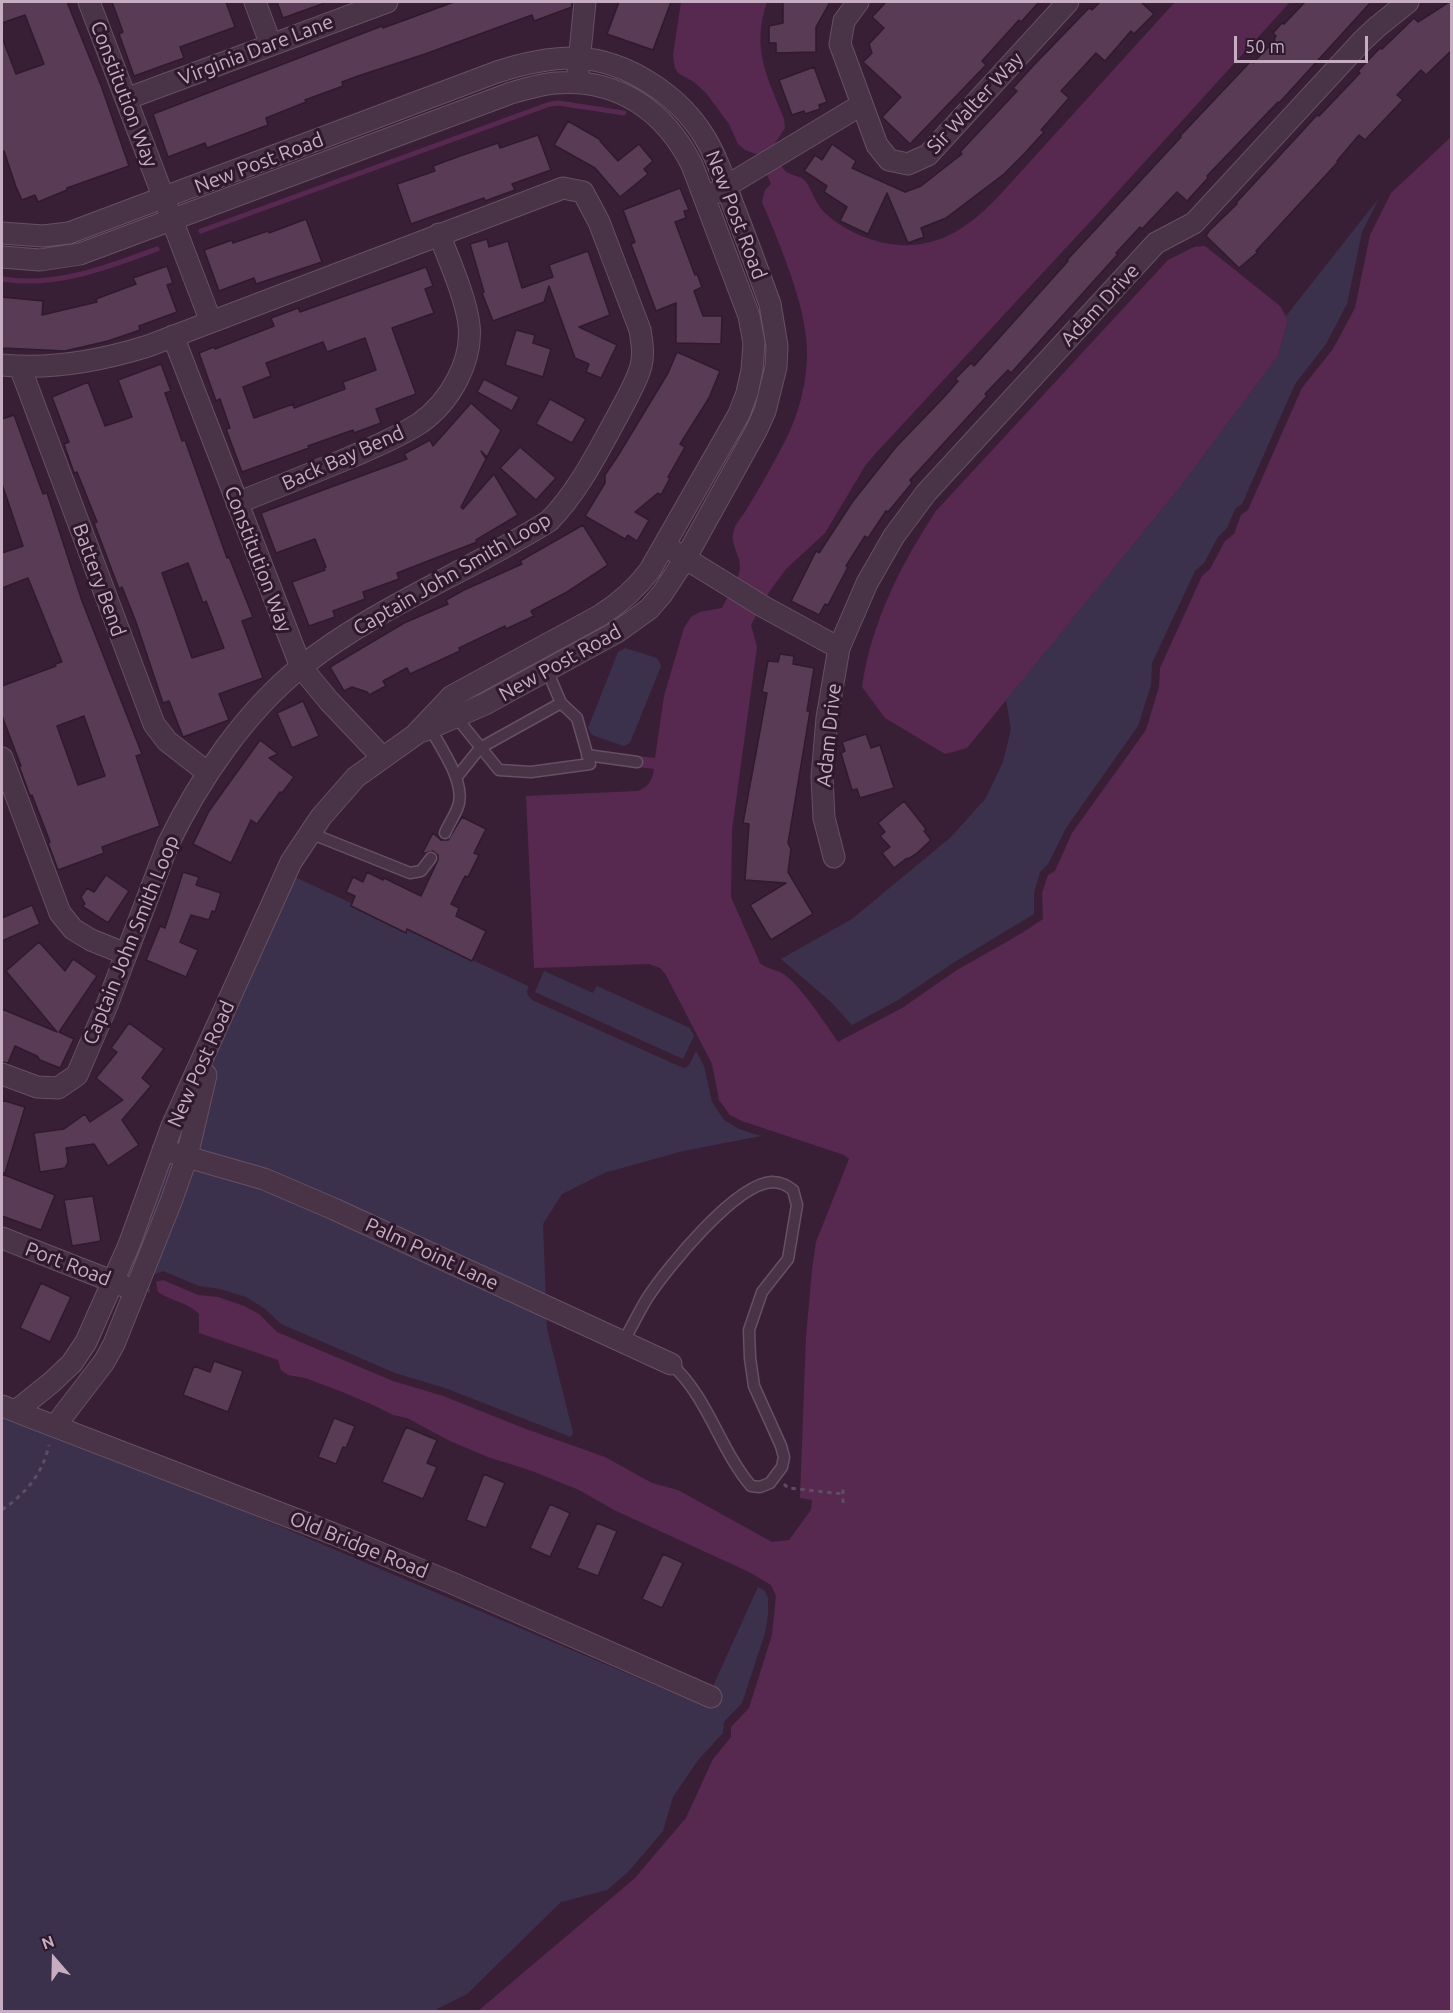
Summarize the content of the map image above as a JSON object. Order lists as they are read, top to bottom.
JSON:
{
  "streets": {
    "street": [
      "Virginia Dare Lane",
      "Constitution Way",
      "Sir Walter Way",
      "New Post Road",
      "Adam Drive",
      "Back Bay Bend",
      "Captain John Smith Loop",
      "Battery Bend",
      "Palm Point Lane",
      "Port Road",
      "Old Bridge Road"
    ]
  },
  "crossings": [
    ["Virginia Dare Lane", "Constitution Way"],
    ["Constitution Way", "New Post Road"],
    ["Constitution Way", "Back Bay Bend"],
    ["Constitution Way", "Captain John Smith Loop"],
    ["New Post Road", "Palm Point Lane"],
    ["New Post Road", "Port Road"],
    ["New Post Road", "Old Bridge Road"],
    ["Back Bay Bend", "Captain John Smith Loop"],
    ["Captain John Smith Loop", "Battery Bend"]
  ],
  "scale_bar": "50 m",
  "north": "top"
}
